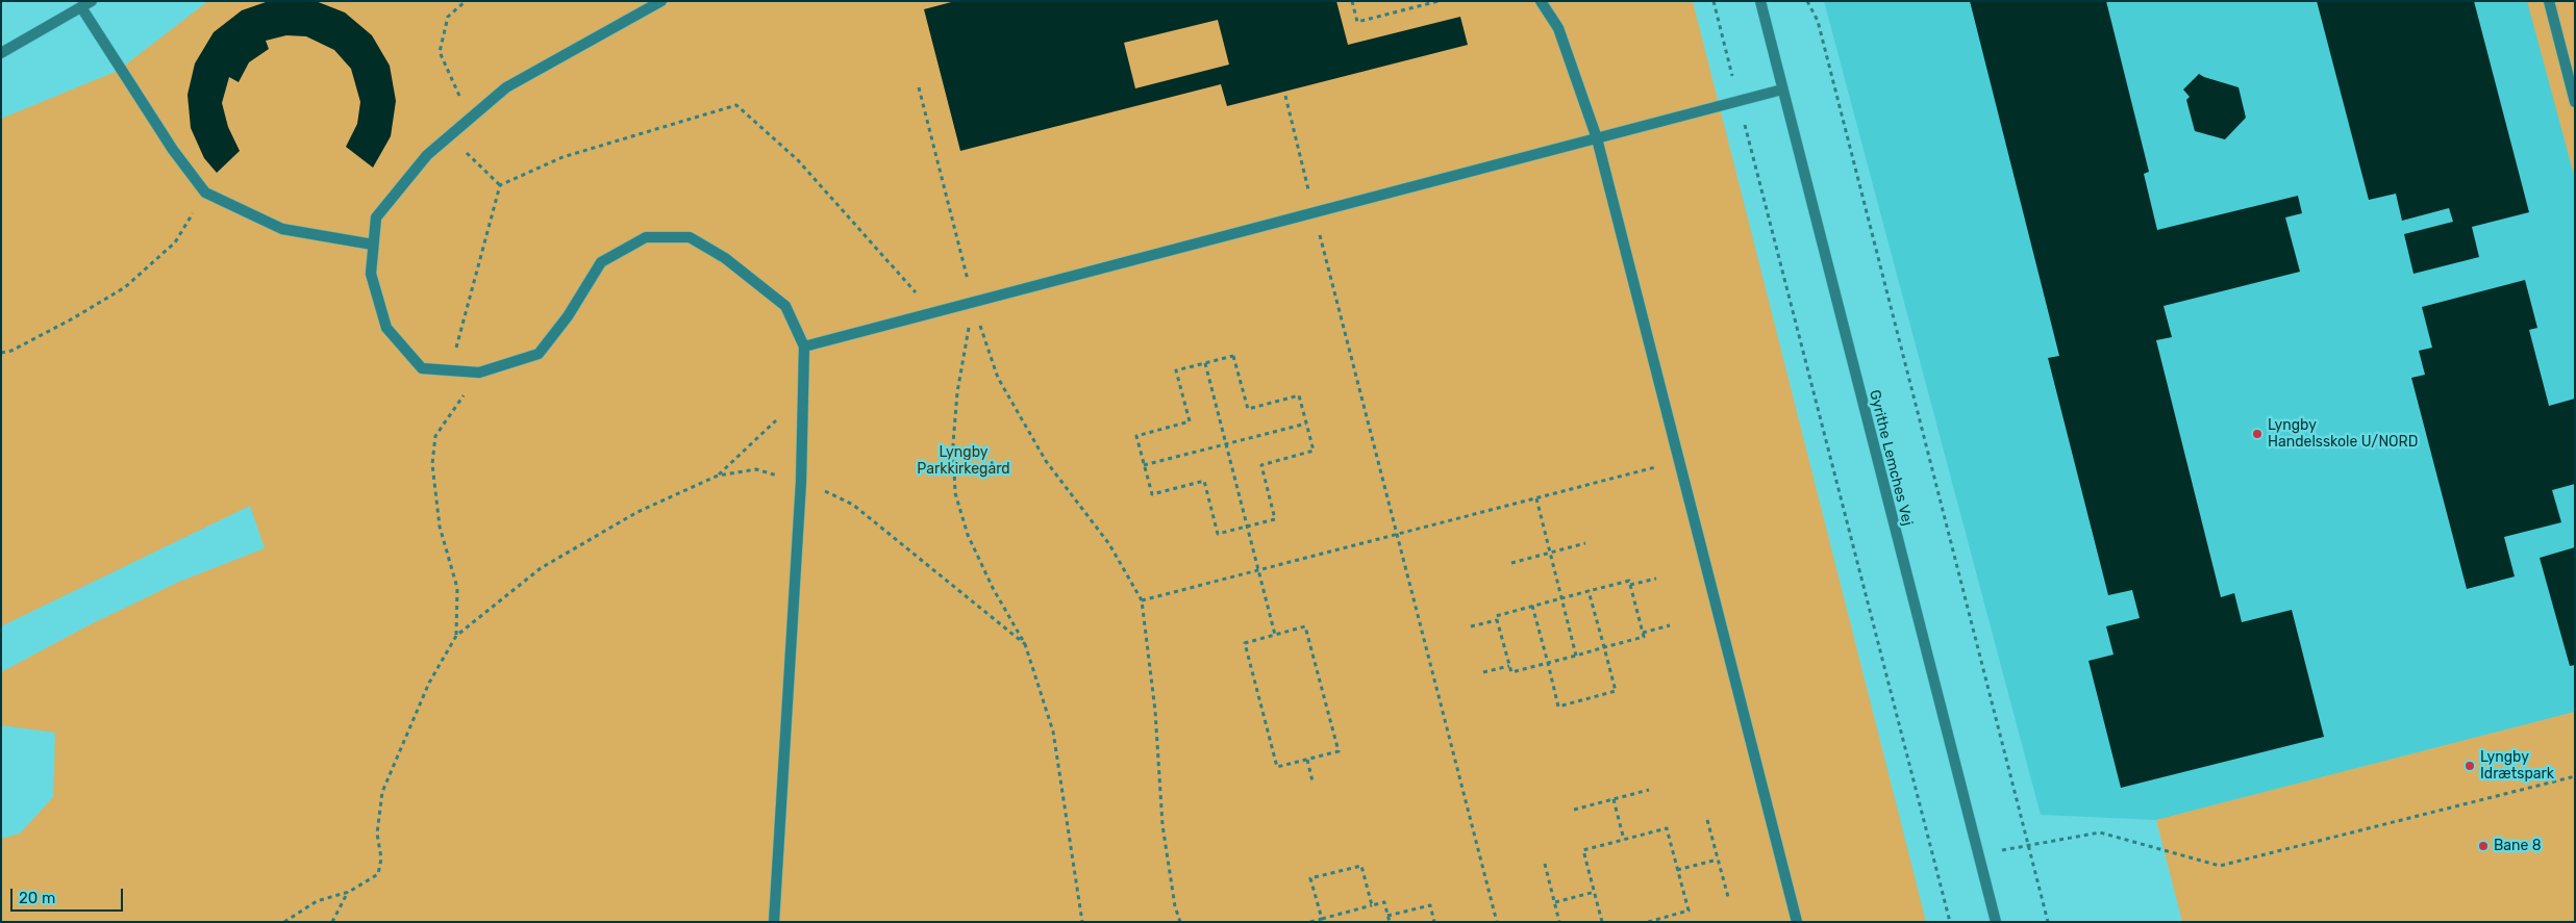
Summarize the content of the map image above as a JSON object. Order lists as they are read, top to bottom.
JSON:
{
  "streets": {
    "street": ["Gyrithe Lemches Vej"]
  },
  "parks": ["Lyngby Parkkirkegård"],
  "places": ["Lyngby Handelsskole U/NORD", "Lyngby Idrætspark", "Bane 8"],
  "scale_bar": "20 m"
}
